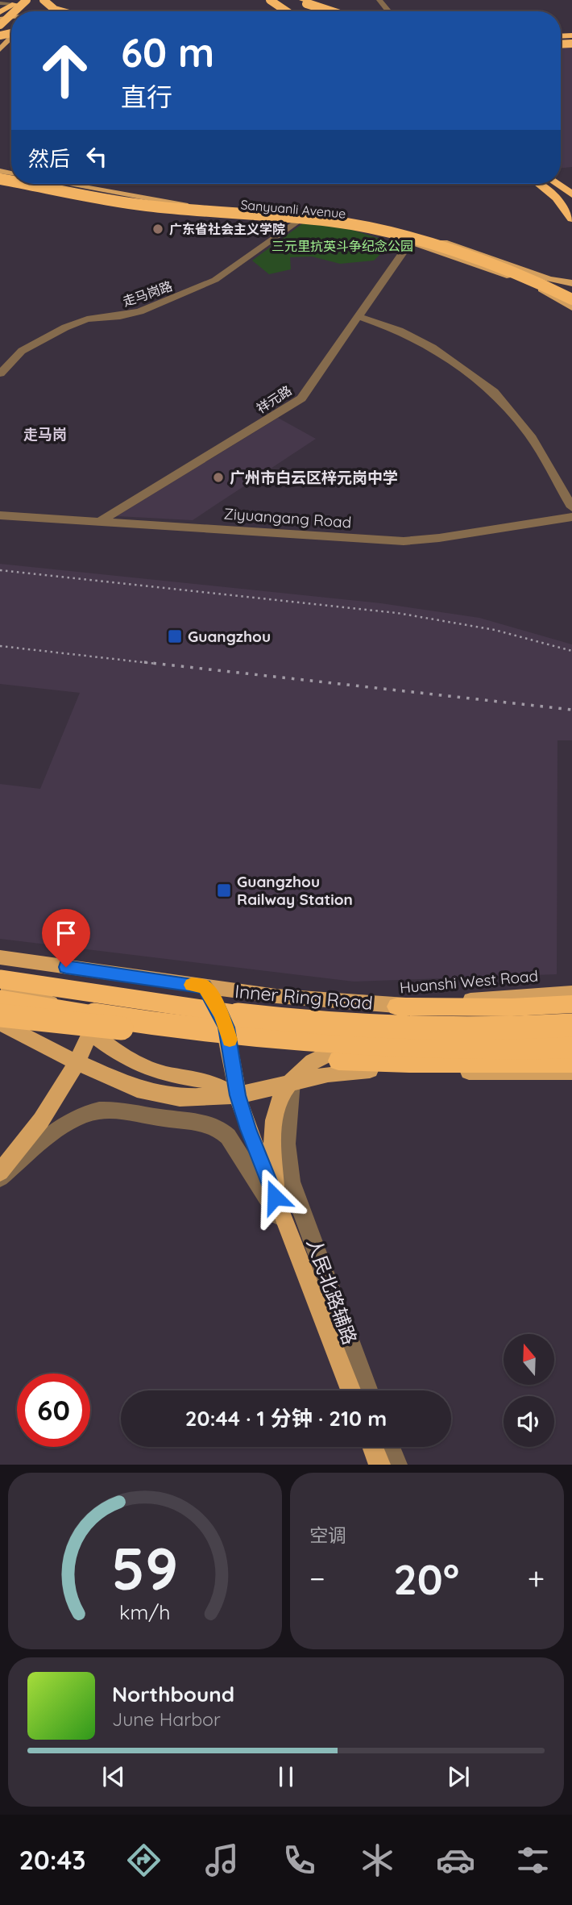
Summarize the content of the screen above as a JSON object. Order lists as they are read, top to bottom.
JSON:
{
  "streets": {
    "highway": ["Inner Ring Road"],
    "main road": ["Sanyuanli Avenue", "Huanshi West Road"],
    "street": [
      "走马岗路",
      "祥元路",
      "Ziyuangang Road",
      "人民北路辅路"
    ]
  },
  "crossings": [
    ["Sanyuanli Avenue", "走马岗路"],
    ["Sanyuanli Avenue", "祥元路"],
    ["祥元路", "Ziyuangang Road"]
  ],
  "districts": ["走马岗"],
  "parks": ["三元里抗英斗争纪念公园"],
  "places": {
    "other": ["广东省社会主义学院", "广州市白云区梓元岗中学"],
    "transit": ["Guangzhou", "Guangzhou Railway Station"]
  },
  "north": "top",
  "page": {
    "turn": ["60 m", "直行"],
    "then": "然后",
    "limit": "60",
    "trip": "20:44 · 1 分钟 · 210 m",
    "tile": "空调",
    "heat": ["−", "20°", "+"],
    "song": ["Northbound", "June Harbor"],
    "tabs": "20:43",
    "gauge": ["59", "km/h"]
  }
}
